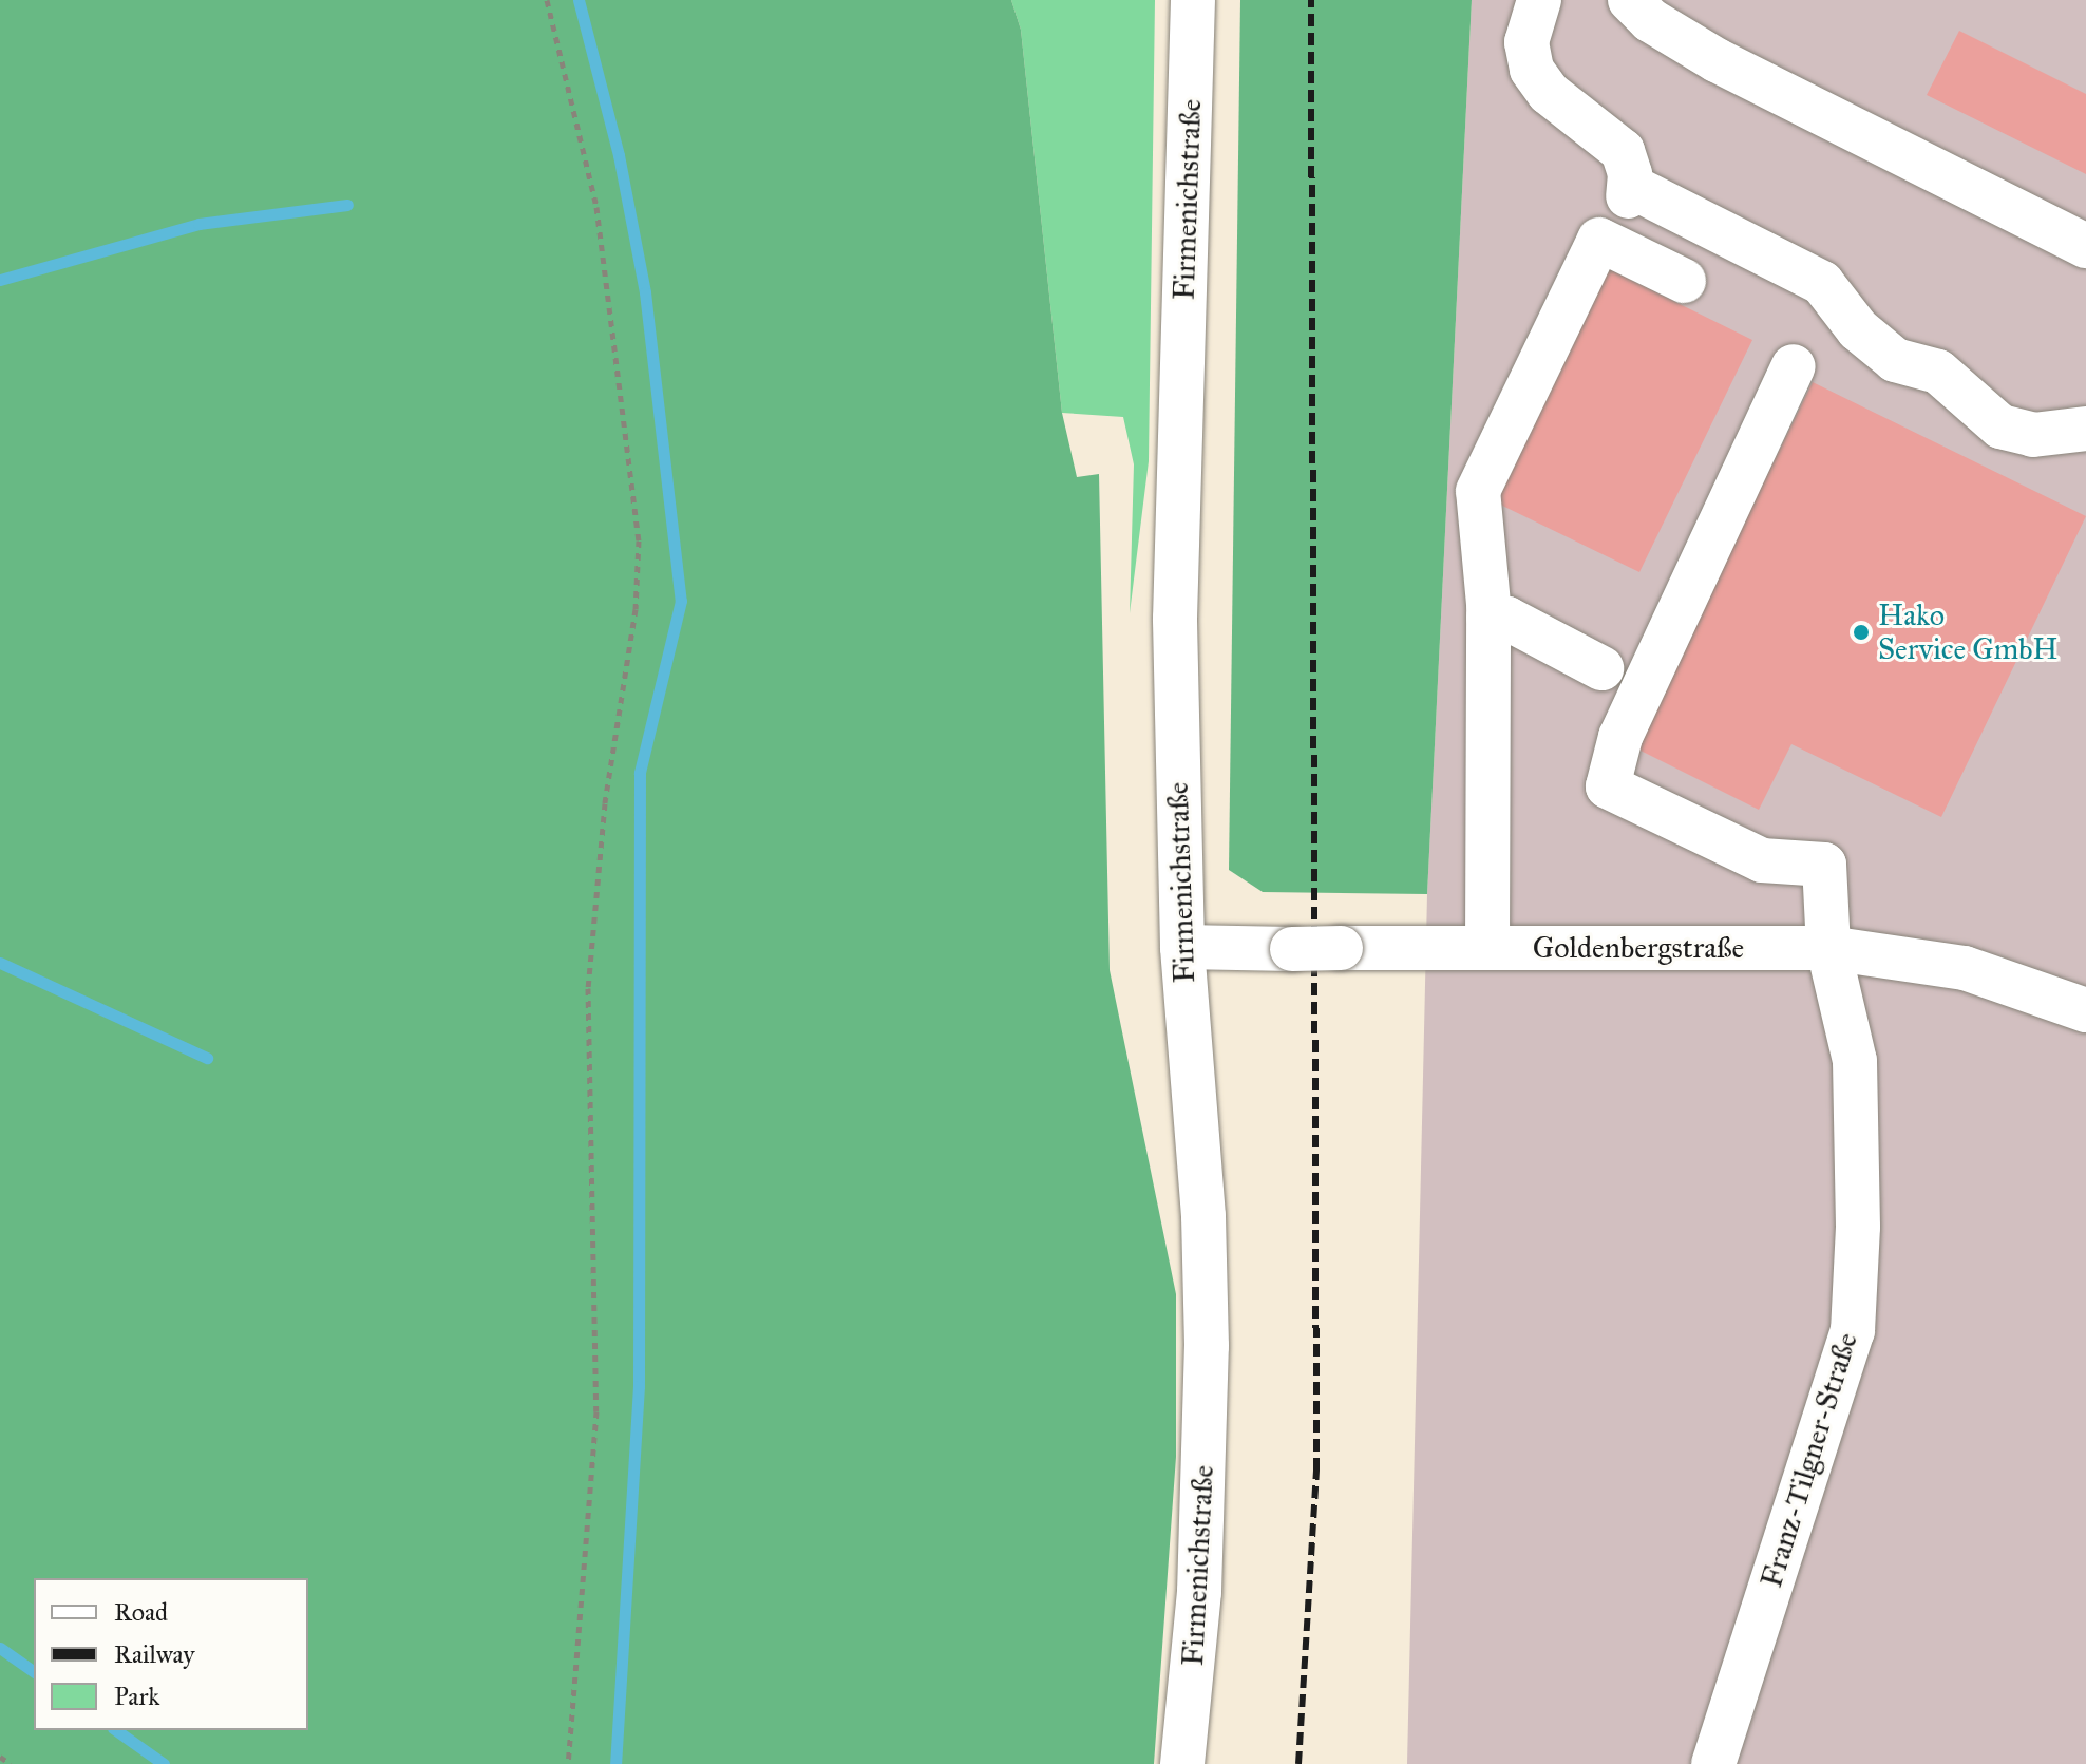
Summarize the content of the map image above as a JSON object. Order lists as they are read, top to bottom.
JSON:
{
  "streets": {
    "street": ["Firmenichstraße", "Goldenbergstraße", "Franz-Tilgner-Straße"]
  },
  "crossings": [
    ["Firmenichstraße", "Goldenbergstraße"],
    ["Goldenbergstraße", "Franz-Tilgner-Straße"]
  ],
  "places": ["Hako Service GmbH"],
  "legend": ["Road", "Railway", "Park"]
}
